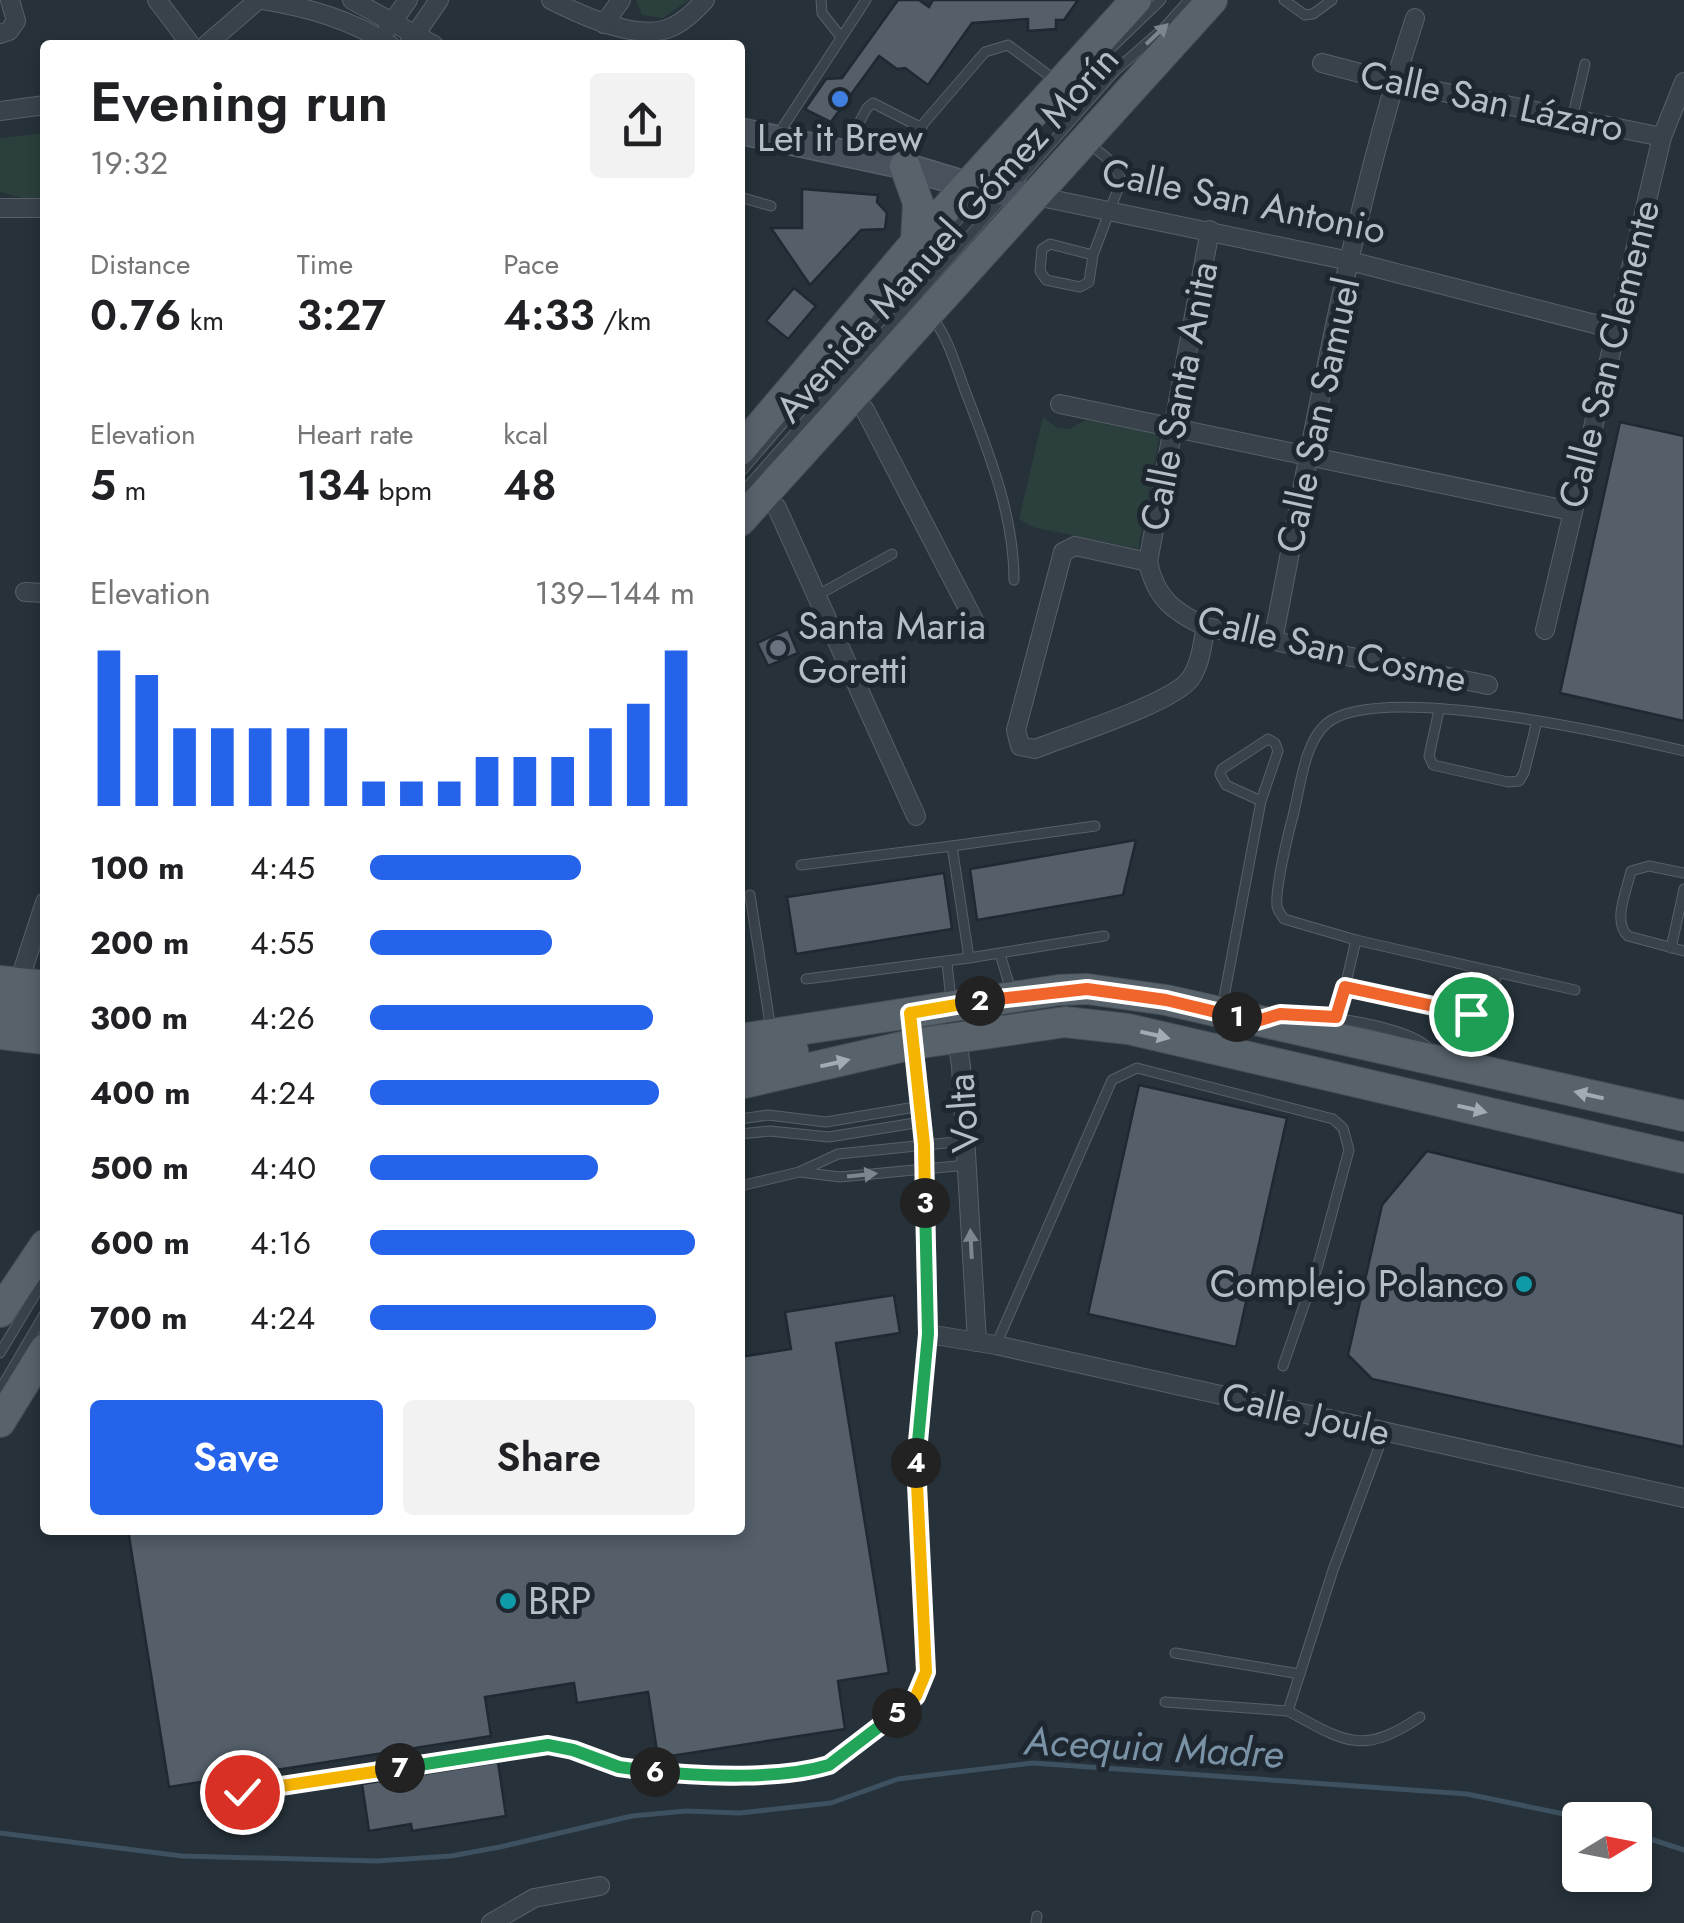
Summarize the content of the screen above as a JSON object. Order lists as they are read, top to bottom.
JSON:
{
  "streets": {
    "main road": ["Avenida Manuel Gómez Morín"],
    "street": [
      "Calle San Lázaro",
      "Calle San Antonio",
      "Calle San Clemente",
      "Calle Santa Anita",
      "Calle San Samuel",
      "Calle San Cosme",
      "Volta",
      "Calle Joule"
    ]
  },
  "crossings": [
    ["Calle San Lázaro", "Calle San Clemente"],
    ["Calle San Lázaro", "Calle San Samuel"],
    ["Calle San Antonio", "Avenida Manuel Gómez Morín"],
    ["Calle San Antonio", "Calle San Clemente"],
    ["Calle San Antonio", "Calle Santa Anita"],
    ["Calle San Antonio", "Calle San Samuel"],
    ["Calle Santa Anita", "Calle San Cosme"],
    ["Calle San Samuel", "Calle San Cosme"],
    ["Volta", "Calle Joule"]
  ],
  "water": ["Acequia Madre"],
  "places": [
    "Let it Brew",
    "Santa Maria Goretti",
    "Complejo Polanco",
    "BRP"
  ],
  "north": "right",
  "page": {
    "heading": ["Evening run", "19:32"],
    "stats": [
      ["Distance", "0.76 km"],
      ["Time", "3:27"],
      ["Pace", "4:33 /km"],
      ["Elevation", "5 m"],
      ["Heart rate", "134 bpm"],
      ["kcal", "48"]
    ],
    "chart": ["Elevation", "139–144 m"],
    "list": [
      {
        "name": "100 m",
        "note": "4:45"
      },
      {
        "name": "200 m",
        "note": "4:55"
      },
      {
        "name": "300 m",
        "note": "4:26"
      },
      {
        "name": "400 m",
        "note": "4:24"
      },
      {
        "name": "500 m",
        "note": "4:40"
      },
      {
        "name": "600 m",
        "note": "4:16"
      },
      {
        "name": "700 m",
        "note": "4:24"
      }
    ],
    "pins": [
      "2",
      "1",
      "3",
      "4",
      "5",
      "7",
      "6"
    ],
    "buttons": ["Save", "Share"]
  }
}
